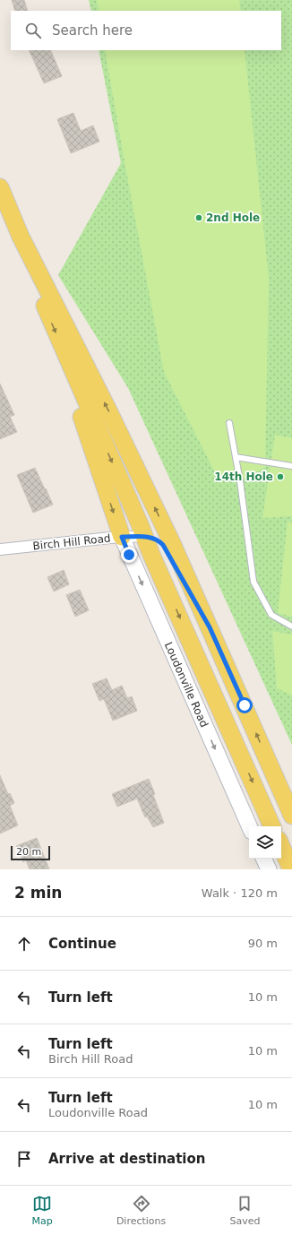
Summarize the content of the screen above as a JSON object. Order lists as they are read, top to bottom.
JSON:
{
  "streets": {
    "main road": ["Loudonville Road"],
    "street": ["Birch Hill Road"]
  },
  "crossings": [
    ["Birch Hill Road", "Loudonville Road"]
  ],
  "places": ["2nd Hole", "14th Hole"],
  "scale_bar": "20 m",
  "page": {
    "search": "Search here",
    "scale": "20 m",
    "heading": ["2 min", "Walk · 120 m"],
    "list": [
      ["Continue", "90 m"],
      ["Turn left", "10 m"],
      ["Turn left", "Birch Hill Road", "10 m"],
      ["Turn left", "Loudonville Road", "10 m"],
      "Arrive at destination"
    ],
    "nav": ["Map", "Directions", "Saved"]
  }
}
